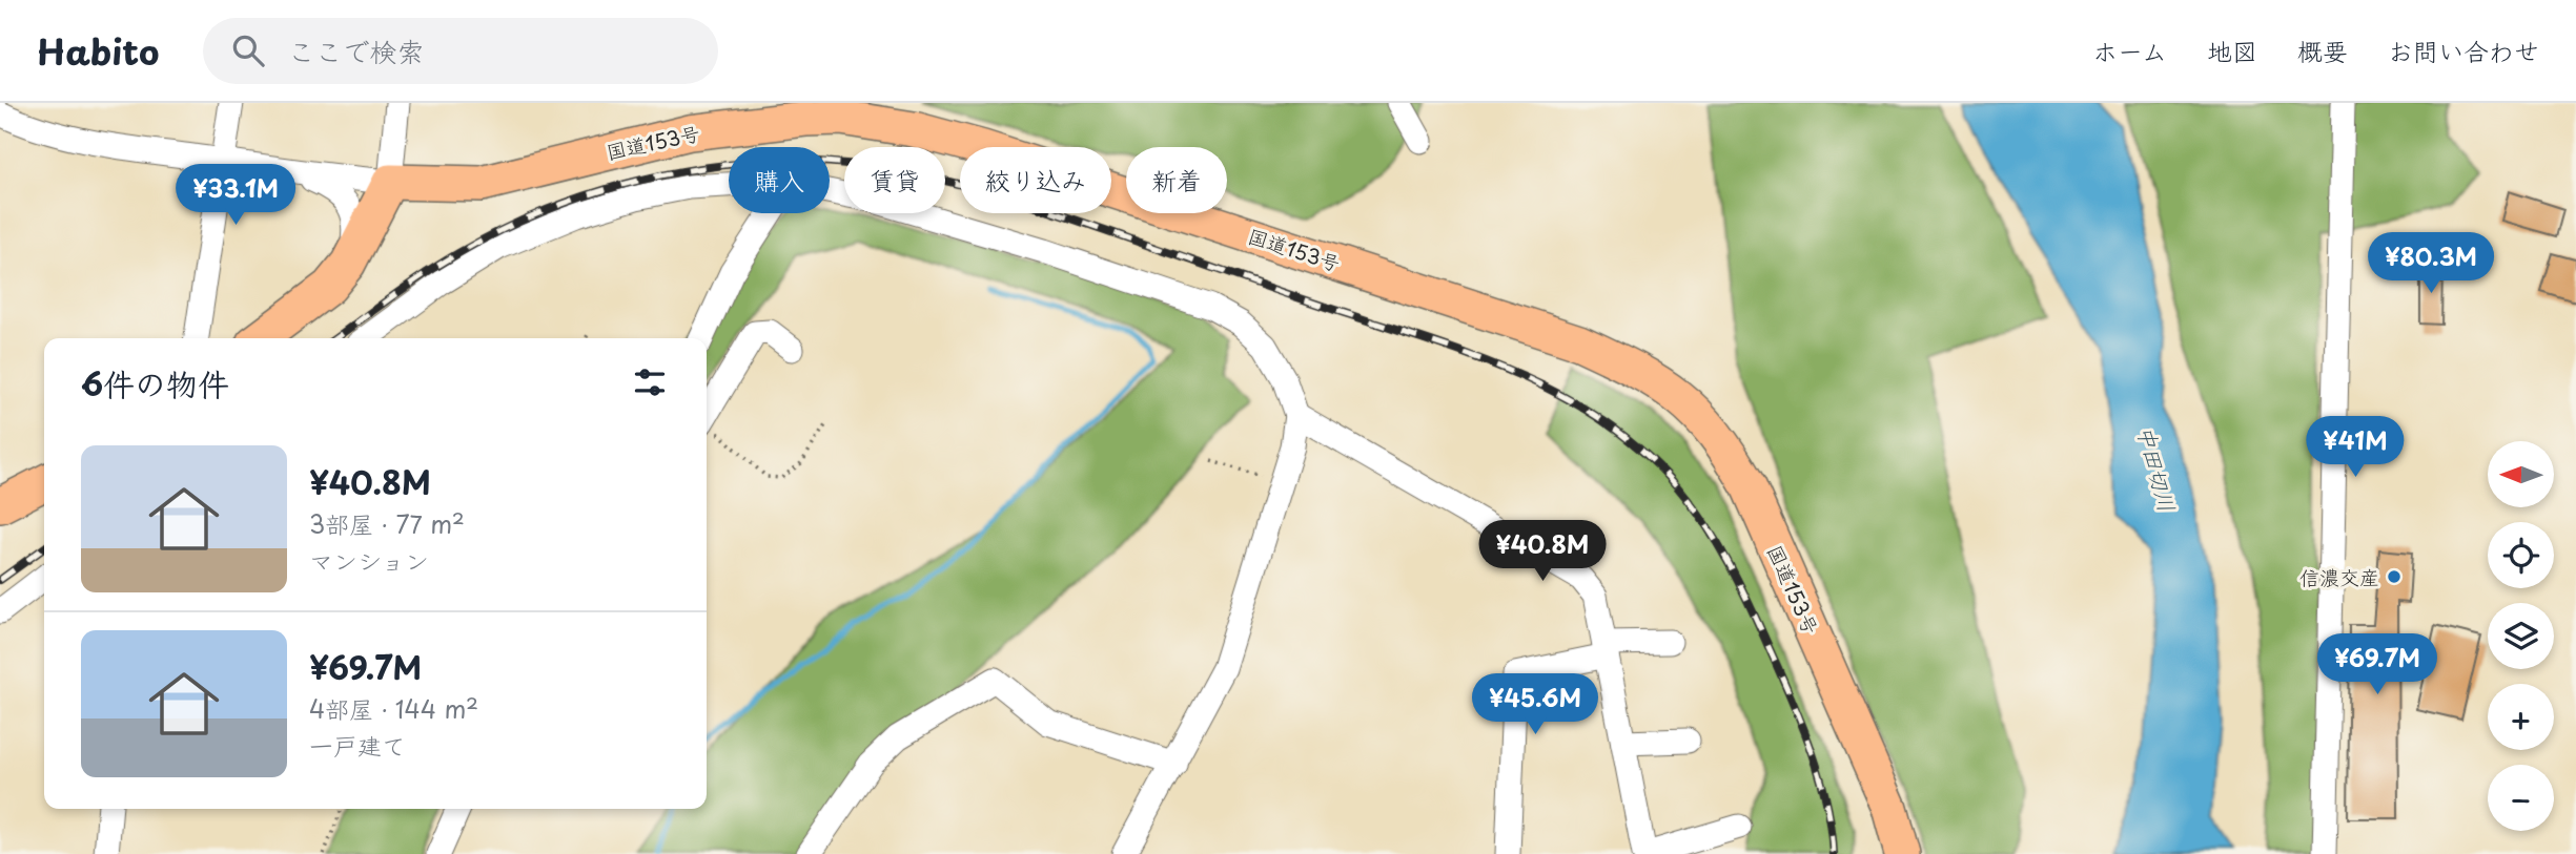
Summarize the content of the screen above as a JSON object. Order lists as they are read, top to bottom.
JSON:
{
  "streets": {
    "highway": ["国道153号"]
  },
  "water": ["中田切川"],
  "places": ["信濃交産"],
  "north": "left",
  "page": {
    "header": "Habito",
    "search": "ここで検索",
    "nav": [
      "ホーム",
      "地図",
      "概要",
      "お問い合わせ"
    ],
    "chip": [
      "購入",
      "賃貸",
      "絞り込み",
      "新着"
    ],
    "price": [
      "¥33.1M",
      "¥80.3M",
      "¥41M",
      "¥40.8M",
      "¥69.7M",
      "¥45.6M"
    ],
    "heading": "6件の物件",
    "list": [
      {
        "name": "¥40.8M",
        "note": "3部屋 · 77 m² · マンション"
      },
      {
        "name": "¥69.7M",
        "note": "4部屋 · 144 m² · 一戸建て"
      }
    ],
    "map_buttons": ["+", "−"]
  }
}
